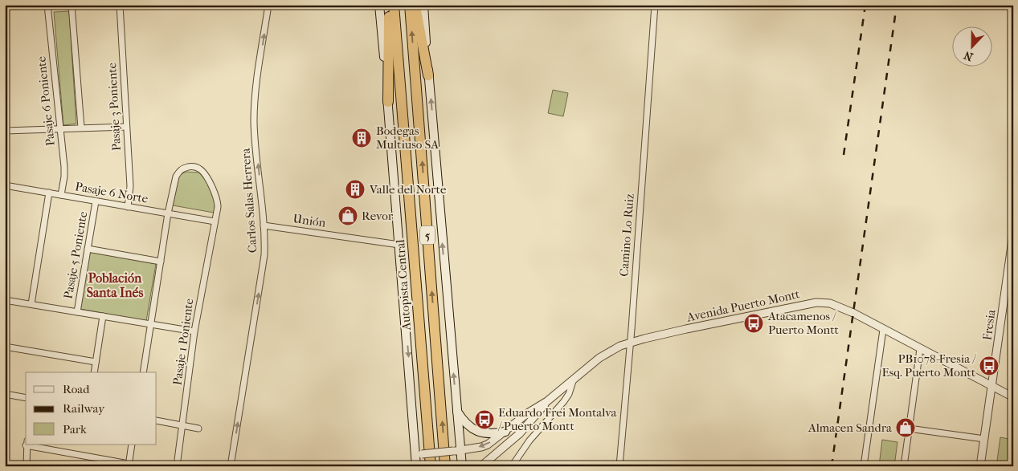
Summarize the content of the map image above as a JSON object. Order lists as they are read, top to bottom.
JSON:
{
  "streets": {
    "highway": ["5", "Autopista Central"],
    "street": [
      "Pasaje 6 Poniente",
      "Pasaje 3 Poniente",
      "Pasaje 6 Norte",
      "Carlos Salas Herrera",
      "Unión",
      "Camino Lo Ruiz",
      "Pasaje 5 Poniente",
      "Avenida Puerto Montt",
      "Fresia",
      "Pasaje 1 Poniente"
    ]
  },
  "crossings": [
    ["Pasaje 6 Poniente", "Pasaje 6 Norte"],
    ["Pasaje 3 Poniente", "Pasaje 6 Norte"],
    ["Pasaje 6 Norte", "Pasaje 5 Poniente"],
    ["Pasaje 6 Norte", "Pasaje 1 Poniente"],
    ["Carlos Salas Herrera", "Unión"],
    ["Camino Lo Ruiz", "Avenida Puerto Montt"],
    ["Avenida Puerto Montt", "Fresia"]
  ],
  "one_way": ["Carlos Salas Herrera"],
  "districts": ["Población Santa Inés"],
  "places": {
    "building": ["Bodegas Multiuso SA", "Valle del Norte"],
    "shop": ["Revor", "Almacen Sandra"],
    "bus stop": ["Atacamenos / Puerto Montt", "PB1078-Fresia / Esq. Puerto Montt", "Eduardo Frei Montalva / Puerto Montt"]
  },
  "legend": ["Road", "Railway", "Park"],
  "north": "bottom"
}
